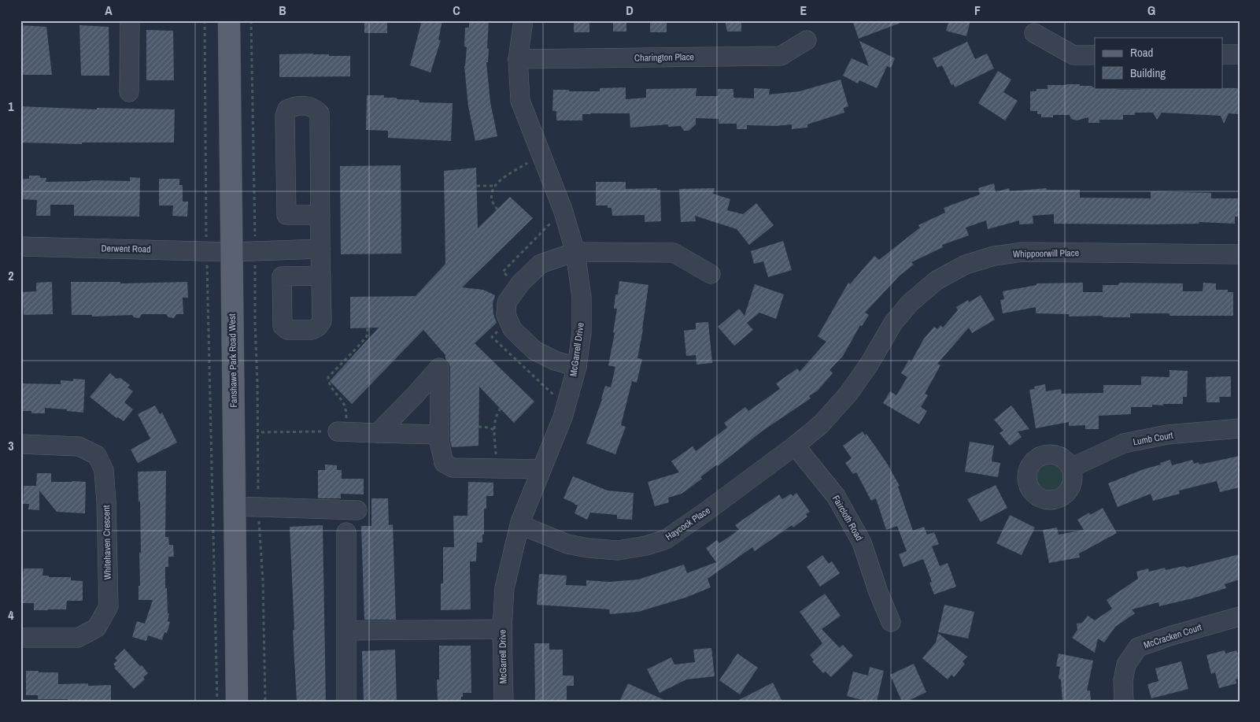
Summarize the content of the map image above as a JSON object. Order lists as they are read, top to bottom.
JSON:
{
  "streets": {
    "main road": ["Fanshawe Park Road West"],
    "street": [
      "Charington Place",
      "Derwent Road",
      "Whippoorwill Place",
      "McGarrell Drive",
      "Lumb Court",
      "Faircloth Road",
      "Haycock Place",
      "Whitehaven Crescent",
      "McCracken Court"
    ]
  },
  "crossings": [
    ["Charington Place", "McGarrell Drive"],
    ["Derwent Road", "Fanshawe Park Road West"],
    ["Whippoorwill Place", "Faircloth Road"],
    ["Whippoorwill Place", "Haycock Place"],
    ["McGarrell Drive", "Haycock Place"],
    ["Faircloth Road", "Haycock Place"]
  ],
  "legend": ["Road", "Building"],
  "grid": {
    "columns": [
      "A",
      "B",
      "C",
      "D",
      "E",
      "F",
      "G"
    ],
    "rows": [
      "1",
      "2",
      "3",
      "4"
    ]
  }
}
